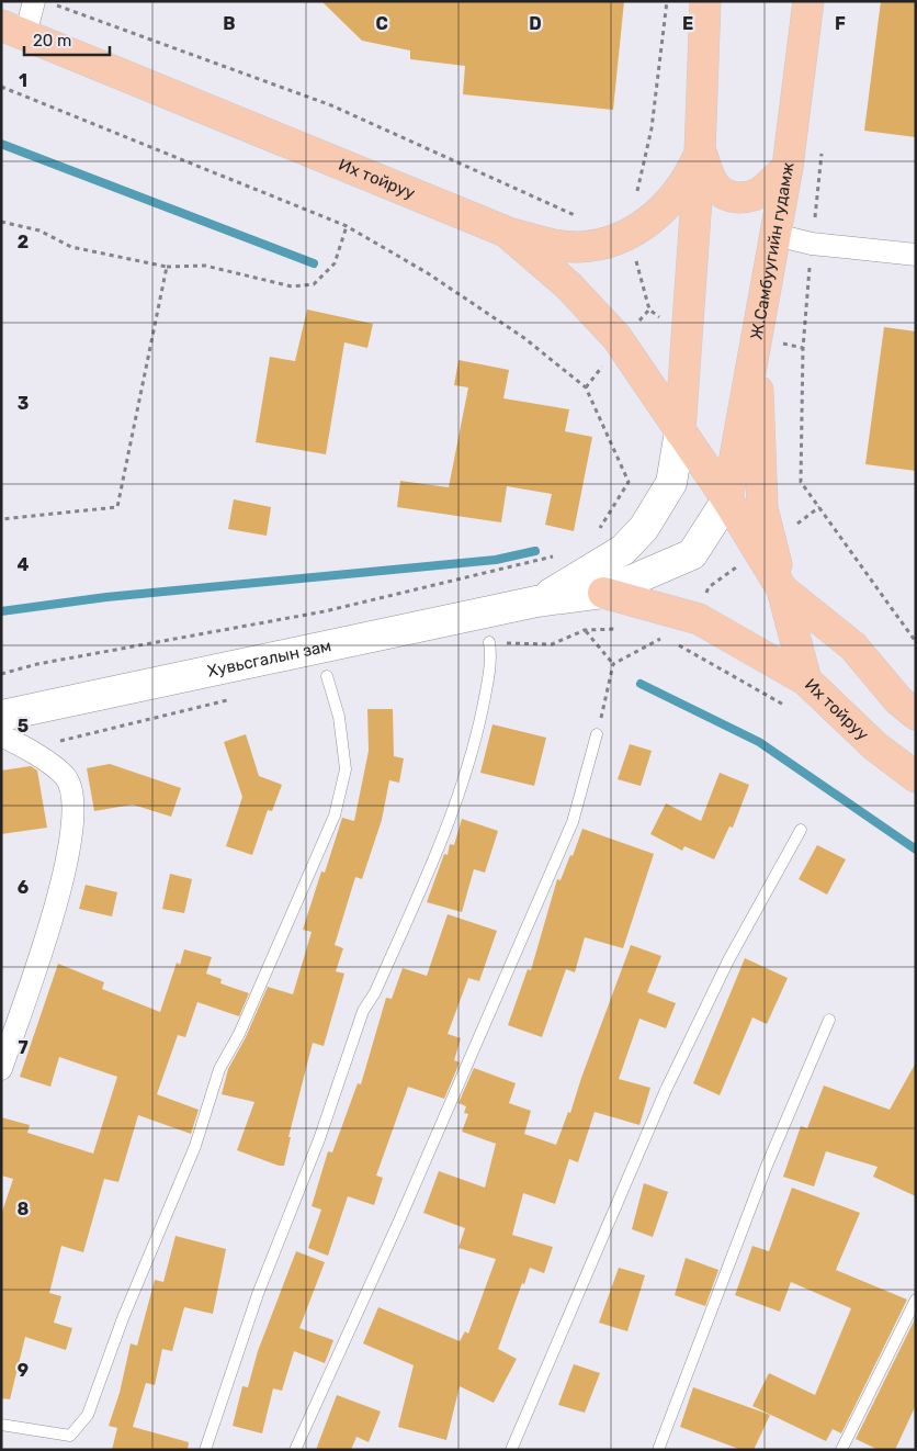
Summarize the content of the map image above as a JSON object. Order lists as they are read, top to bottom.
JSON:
{
  "streets": {
    "main road": ["Их тойруу", "Ж.Самбуугийн гудамж", "Хувьсгалын зам"]
  },
  "crossings": [
    ["Их тойруу", "Ж.Самбуугийн гудамж"]
  ],
  "scale_bar": "20 m",
  "grid": {
    "columns": [
      "B",
      "C",
      "D",
      "E",
      "F"
    ],
    "rows": [
      "1",
      "2",
      "3",
      "4",
      "5",
      "6",
      "7",
      "8",
      "9"
    ]
  }
}
